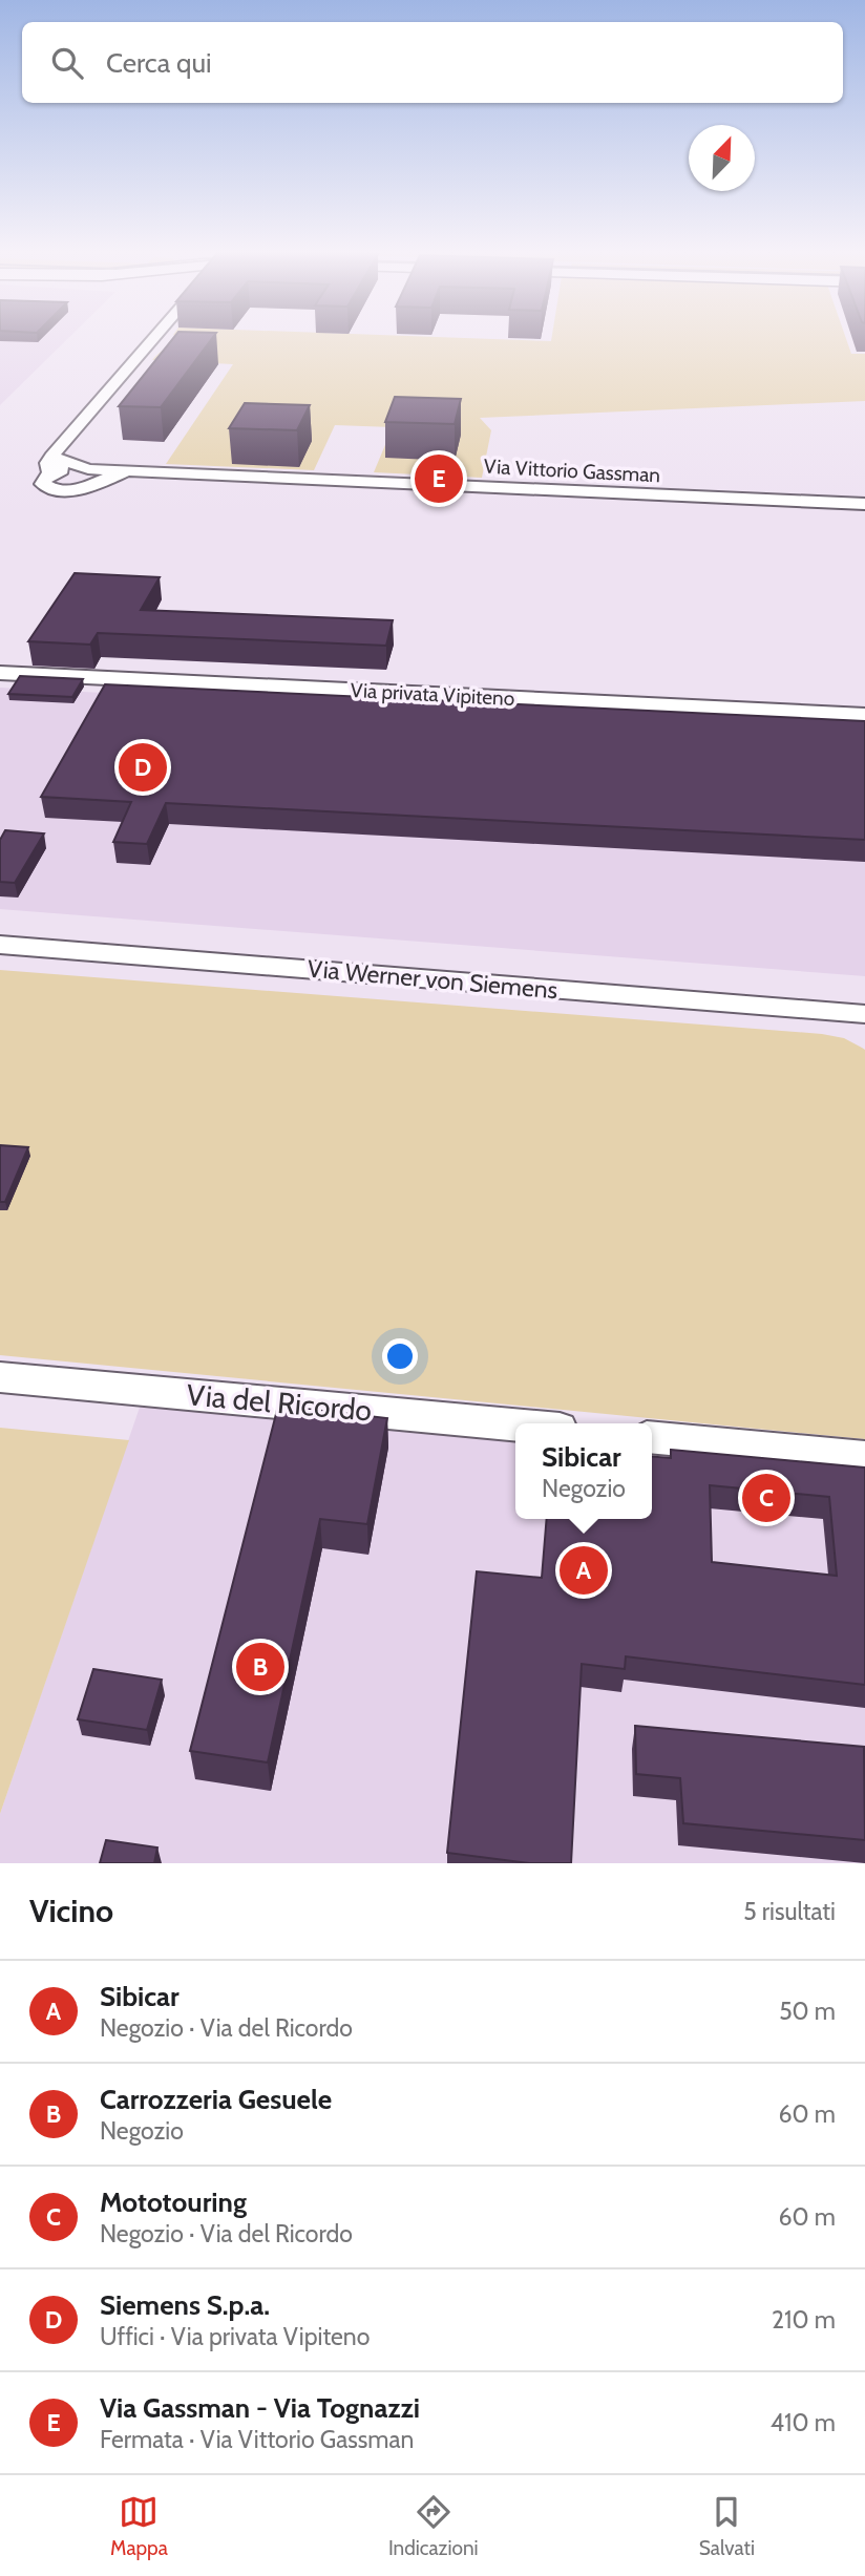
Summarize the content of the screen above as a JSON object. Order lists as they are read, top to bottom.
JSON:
{
  "streets": {
    "street": [
      "Via Vittorio Gassman",
      "Via privata Vipiteno",
      "Via Werner von Siemens",
      "Via del Ricordo"
    ]
  },
  "north": "top right",
  "page": {
    "search": "Cerca qui",
    "pins": [
      "E",
      "D",
      "C",
      "A",
      "B"
    ],
    "popup": ["Sibicar", "Negozio"],
    "heading": ["Vicino", "5 risultati"],
    "list": [
      {
        "mark": "A",
        "name": "Sibicar",
        "note": "Negozio · Via del Ricordo",
        "value": "50 m"
      },
      {
        "mark": "B",
        "name": "Carrozzeria Gesuele",
        "note": "Negozio",
        "value": "60 m"
      },
      {
        "mark": "C",
        "name": "Mototouring",
        "note": "Negozio · Via del Ricordo",
        "value": "60 m"
      },
      {
        "mark": "D",
        "name": "Siemens S.p.a.",
        "note": "Uffici · Via privata Vipiteno",
        "value": "210 m"
      },
      {
        "mark": "E",
        "name": "Via Gassman - Via Tognazzi",
        "note": "Fermata · Via Vittorio Gassman",
        "value": "410 m"
      }
    ],
    "nav": ["Mappa", "Indicazioni", "Salvati"]
  }
}
